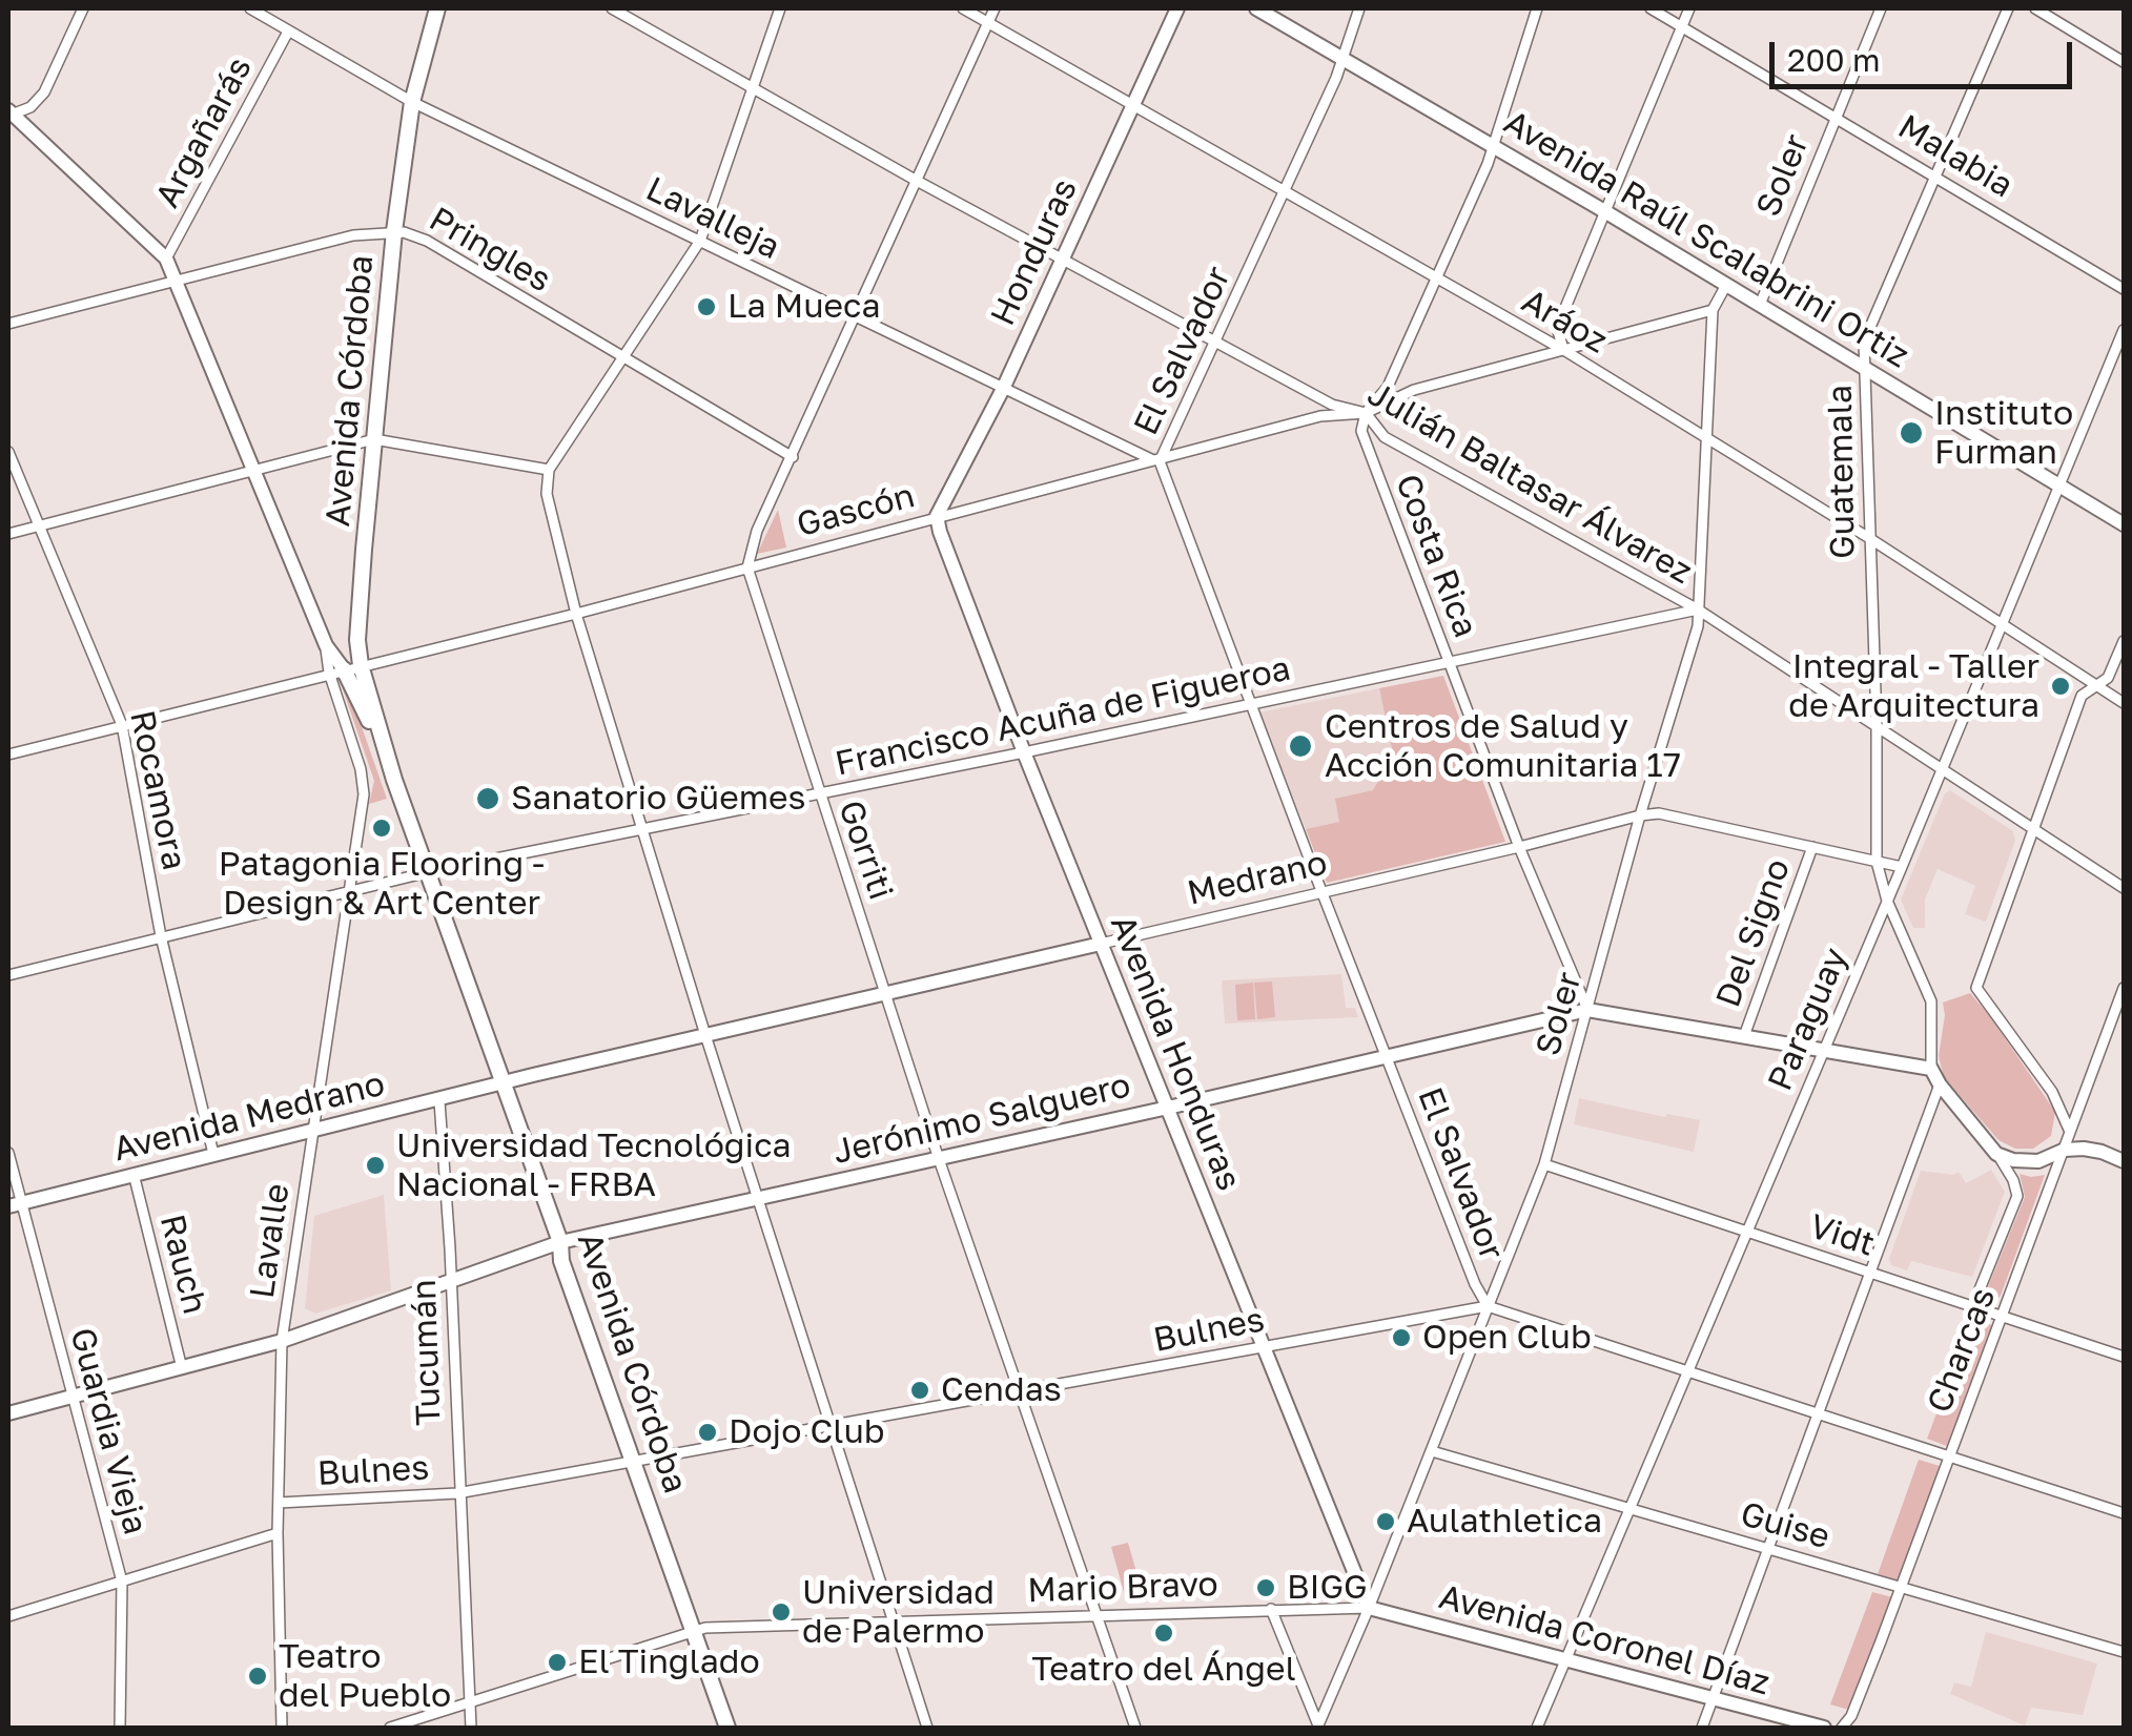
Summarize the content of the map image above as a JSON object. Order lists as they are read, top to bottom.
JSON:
{
  "streets": {
    "main road": [
      "Avenida Raúl Scalabrini Ortiz",
      "Honduras",
      "Avenida Córdoba",
      "Medrano",
      "Avenida Honduras",
      "Avenida Medrano",
      "Jerónimo Salguero",
      "Avenida Coronel Díaz"
    ],
    "street": [
      "Argañarás",
      "Malabia",
      "Soler",
      "Lavalleja",
      "Pringles",
      "Aráoz",
      "El Salvador",
      "Guatemala",
      "Julián Baltasar Álvarez",
      "Gascón",
      "Costa Rica",
      "Francisco Acuña de Figueroa",
      "Rocamora",
      "Gorriti",
      "Del Signo",
      "Paraguay",
      "Vidt",
      "Lavalle",
      "Rauch",
      "Bulnes",
      "Charcas",
      "Tucumán",
      "Guardia Vieja",
      "Guise",
      "Mario Bravo"
    ]
  },
  "crossings": [
    ["Argañarás", "Lavalleja"],
    ["Malabia", "Soler"],
    ["Malabia", "Guatemala"],
    ["Soler", "Avenida Raúl Scalabrini Ortiz"],
    ["Soler", "Aráoz"],
    ["Soler", "El Salvador"],
    ["Soler", "Julián Baltasar Álvarez"],
    ["Soler", "Gascón"],
    ["Soler", "Costa Rica"],
    ["Soler", "Francisco Acuña de Figueroa"],
    ["Soler", "Medrano"],
    ["Soler", "Avenida Honduras"],
    ["Soler", "Jerónimo Salguero"],
    ["Soler", "Vidt"],
    ["Soler", "Bulnes"],
    ["Soler", "Guise"],
    ["Soler", "Mario Bravo"],
    ["Soler", "Avenida Coronel Díaz"],
    ["Lavalleja", "Honduras"],
    ["Lavalleja", "El Salvador"],
    ["Lavalleja", "Avenida Córdoba"],
    ["Lavalleja", "Gascón"],
    ["Avenida Raúl Scalabrini Ortiz", "El Salvador"],
    ["Avenida Raúl Scalabrini Ortiz", "Guatemala"],
    ["Avenida Raúl Scalabrini Ortiz", "Paraguay"],
    ["Pringles", "Avenida Córdoba"],
    ["Honduras", "Aráoz"],
    ["Honduras", "Julián Baltasar Álvarez"],
    ["Honduras", "Gascón"],
    ["Honduras", "Avenida Honduras"],
    ["Aráoz", "El Salvador"],
    ["Aráoz", "Guatemala"],
    ["Aráoz", "Gascón"],
    ["Aráoz", "Paraguay"],
    ["El Salvador", "Julián Baltasar Álvarez"],
    ["El Salvador", "Gascón"],
    ["El Salvador", "Francisco Acuña de Figueroa"],
    ["El Salvador", "Medrano"],
    ["El Salvador", "Jerónimo Salguero"],
    ["El Salvador", "Bulnes"],
    ["Avenida Córdoba", "Gascón"],
    ["Avenida Córdoba", "Francisco Acuña de Figueroa"],
    ["Avenida Córdoba", "Medrano"],
    ["Avenida Córdoba", "Avenida Medrano"],
    ["Avenida Córdoba", "Jerónimo Salguero"],
    ["Avenida Córdoba", "Lavalle"],
    ["Avenida Córdoba", "Bulnes"],
    ["Avenida Córdoba", "Mario Bravo"],
    ["Guatemala", "Julián Baltasar Álvarez"],
    ["Guatemala", "Medrano"],
    ["Guatemala", "Paraguay"],
    ["Julián Baltasar Álvarez", "Gascón"],
    ["Julián Baltasar Álvarez", "Costa Rica"],
    ["Julián Baltasar Álvarez", "Francisco Acuña de Figueroa"],
    ["Julián Baltasar Álvarez", "Paraguay"],
    ["Gascón", "Costa Rica"],
    ["Gascón", "Rocamora"],
    ["Gascón", "Gorriti"],
    ["Gascón", "Avenida Honduras"],
    ["Gascón", "Lavalle"],
    ["Costa Rica", "Francisco Acuña de Figueroa"],
    ["Costa Rica", "Medrano"],
    ["Costa Rica", "Jerónimo Salguero"],
    ["Francisco Acuña de Figueroa", "Rocamora"],
    ["Francisco Acuña de Figueroa", "Gorriti"],
    ["Francisco Acuña de Figueroa", "Avenida Honduras"],
    ["Francisco Acuña de Figueroa", "Lavalle"],
    ["Rocamora", "Avenida Medrano"],
    ["Gorriti", "Medrano"],
    ["Gorriti", "Jerónimo Salguero"],
    ["Gorriti", "Bulnes"],
    ["Gorriti", "Mario Bravo"],
    ["Medrano", "Del Signo"],
    ["Medrano", "Paraguay"],
    ["Medrano", "Avenida Honduras"],
    ["Medrano", "Avenida Medrano"],
    ["Del Signo", "Jerónimo Salguero"],
    ["Paraguay", "Jerónimo Salguero"],
    ["Paraguay", "Vidt"],
    ["Paraguay", "Bulnes"],
    ["Paraguay", "Guise"],
    ["Paraguay", "Avenida Coronel Díaz"],
    ["Avenida Honduras", "Jerónimo Salguero"],
    ["Avenida Honduras", "Bulnes"],
    ["Avenida Honduras", "Mario Bravo"],
    ["Avenida Honduras", "Avenida Coronel Díaz"],
    ["Avenida Medrano", "Lavalle"],
    ["Avenida Medrano", "Rauch"],
    ["Avenida Medrano", "Tucumán"],
    ["Avenida Medrano", "Guardia Vieja"],
    ["Jerónimo Salguero", "Lavalle"],
    ["Jerónimo Salguero", "Rauch"],
    ["Jerónimo Salguero", "Tucumán"],
    ["Jerónimo Salguero", "Guardia Vieja"],
    ["Vidt", "Charcas"],
    ["Lavalle", "Bulnes"],
    ["Bulnes", "Charcas"],
    ["Bulnes", "Tucumán"],
    ["Charcas", "Guise"],
    ["Tucumán", "Mario Bravo"],
    ["Mario Bravo", "Avenida Coronel Díaz"]
  ],
  "places": [
    "La Mueca",
    "Instituto Furman",
    "Integral - Taller de Arquitectura",
    "Centros de Salud y Acción Comunitaria 17",
    "Sanatorio Güemes",
    "Patagonia Flooring - Design & Art Center",
    "Universidad Tecnológica Nacional - FRBA",
    "Open Club",
    "Cendas",
    "Dojo Club",
    "Aulathletica",
    "BIGG",
    "Universidad de Palermo",
    "Teatro del Ángel",
    "El Tinglado",
    "Teatro del Pueblo"
  ],
  "scale_bar": "200 m"
}
